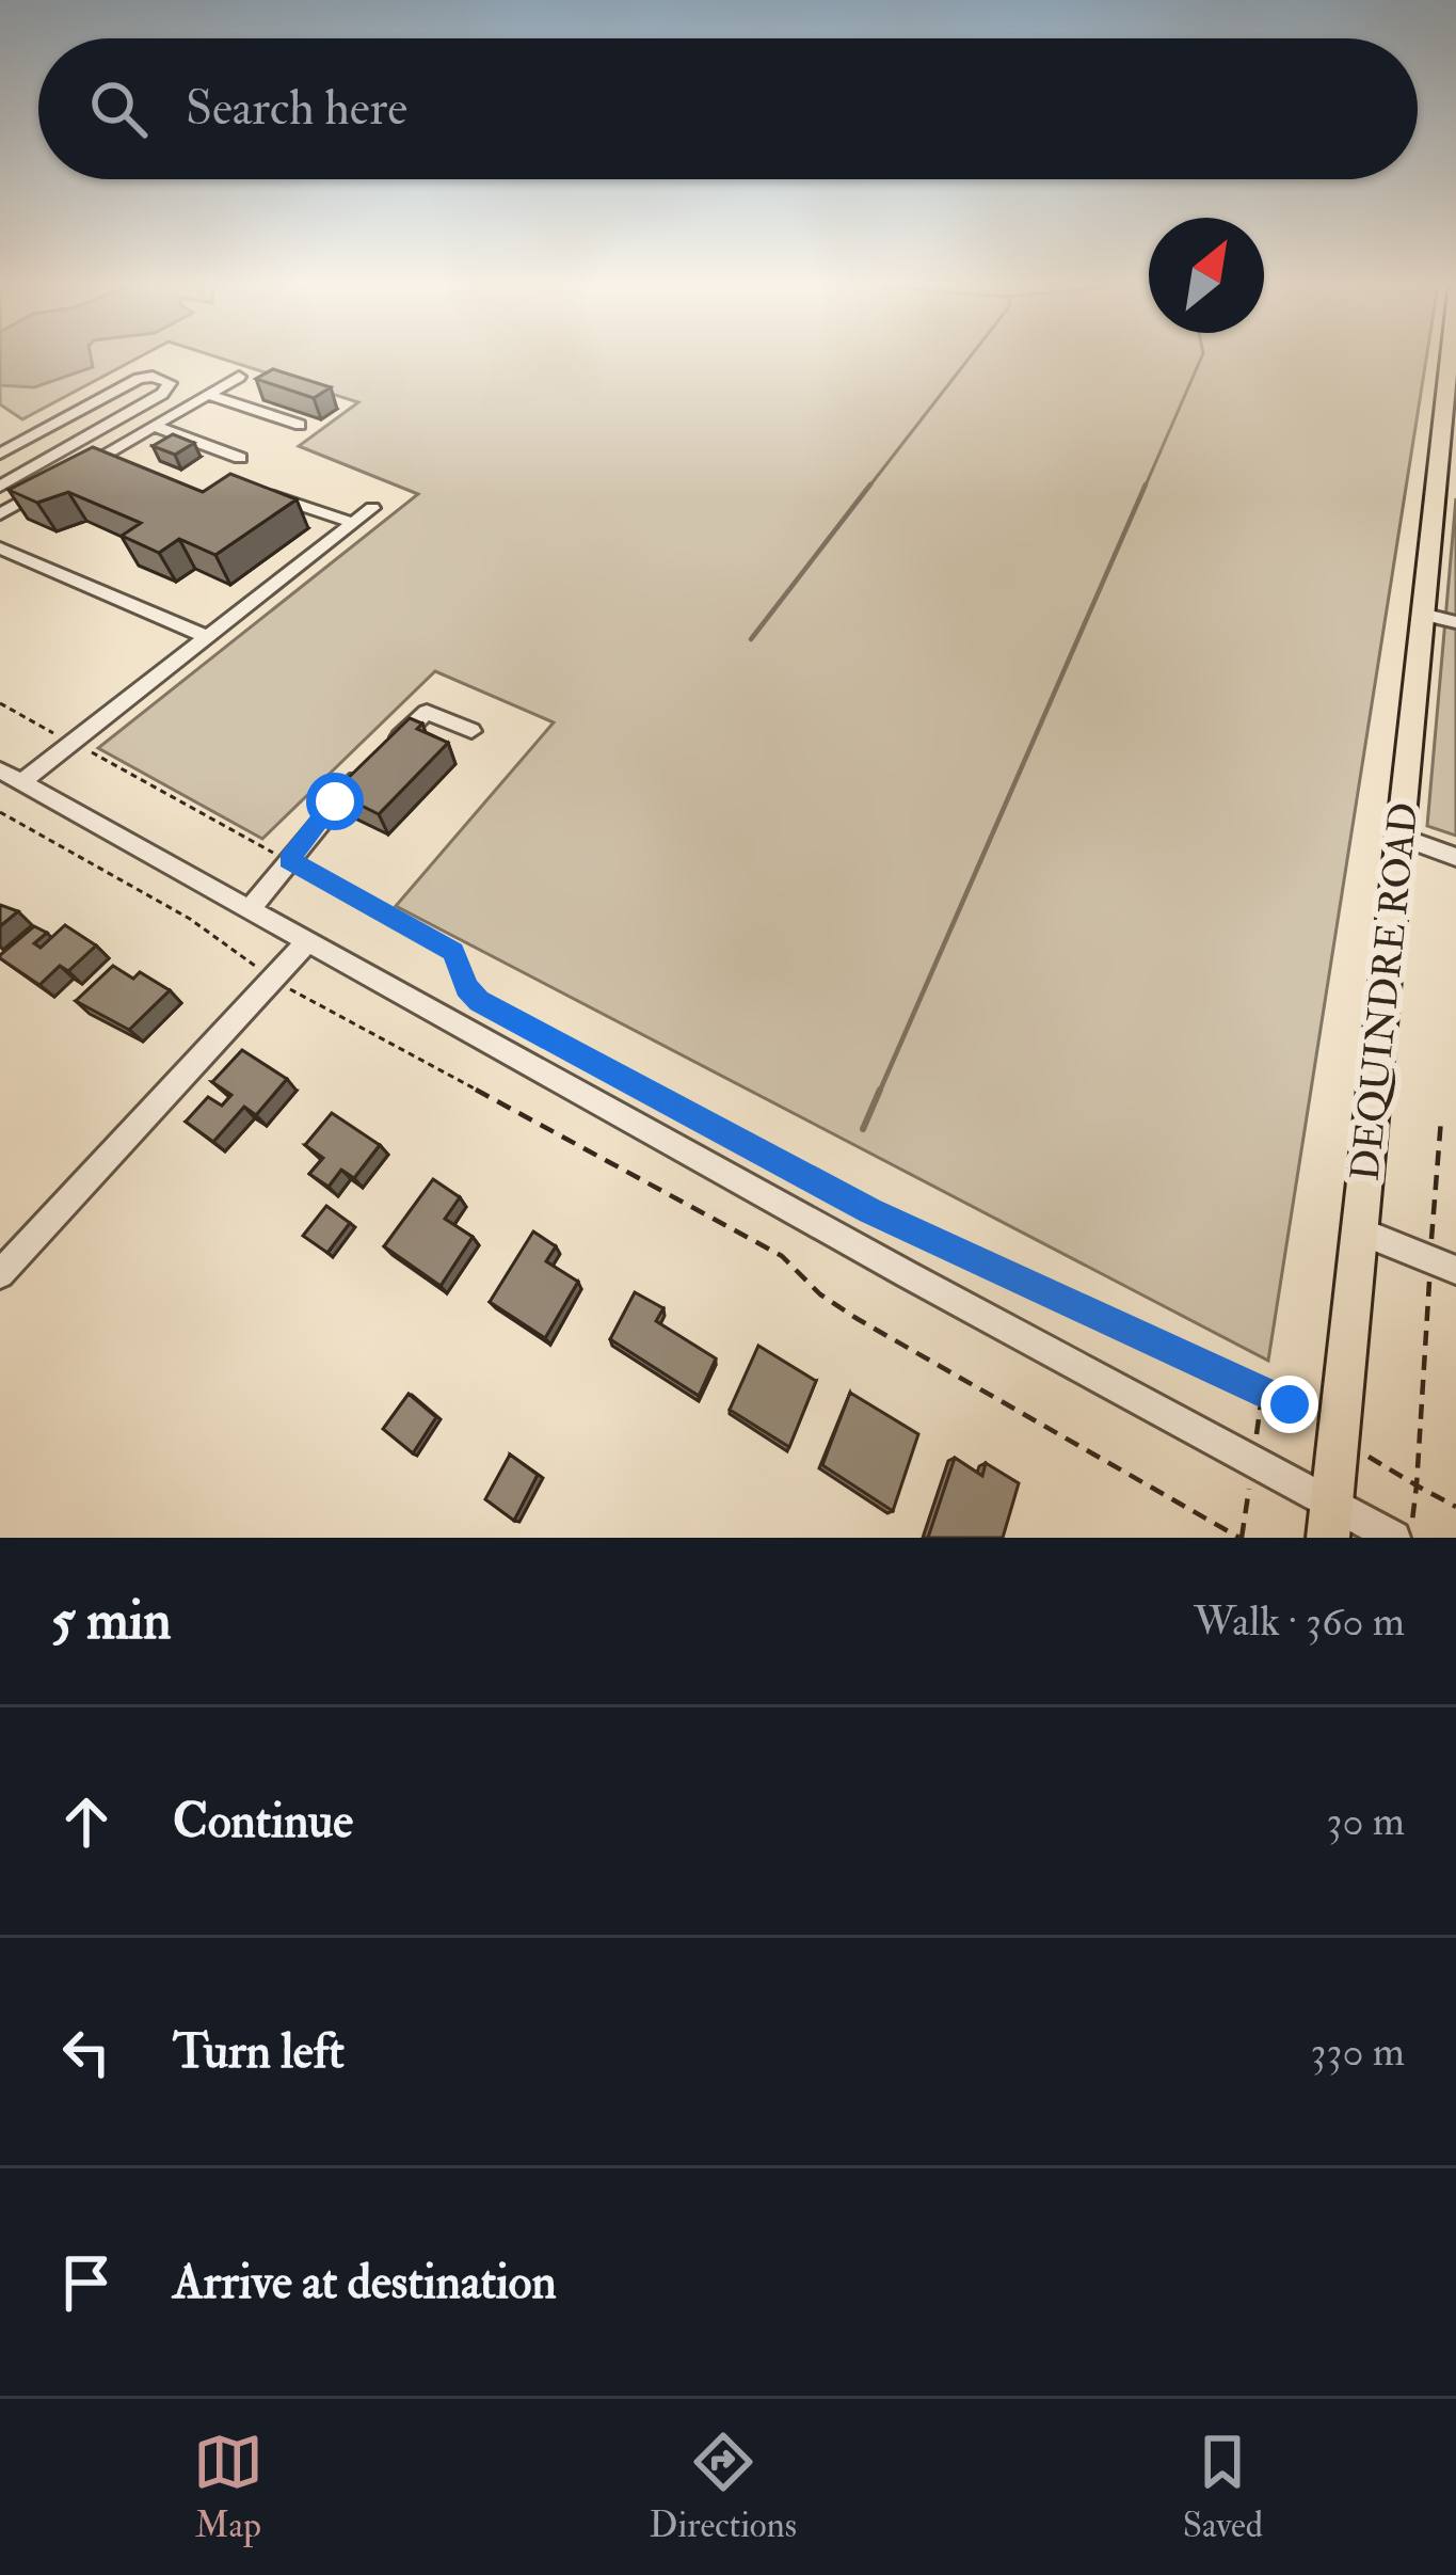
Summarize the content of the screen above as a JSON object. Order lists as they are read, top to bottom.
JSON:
{
  "streets": {
    "main road": ["DEQUINDRE ROAD"]
  },
  "north": "top right",
  "page": {
    "search": "Search here",
    "heading": ["5 min", "Walk · 360 m"],
    "list": [
      ["Continue", "30 m"],
      ["Turn left", "330 m"],
      "Arrive at destination"
    ],
    "nav": ["Map", "Directions", "Saved"]
  }
}
